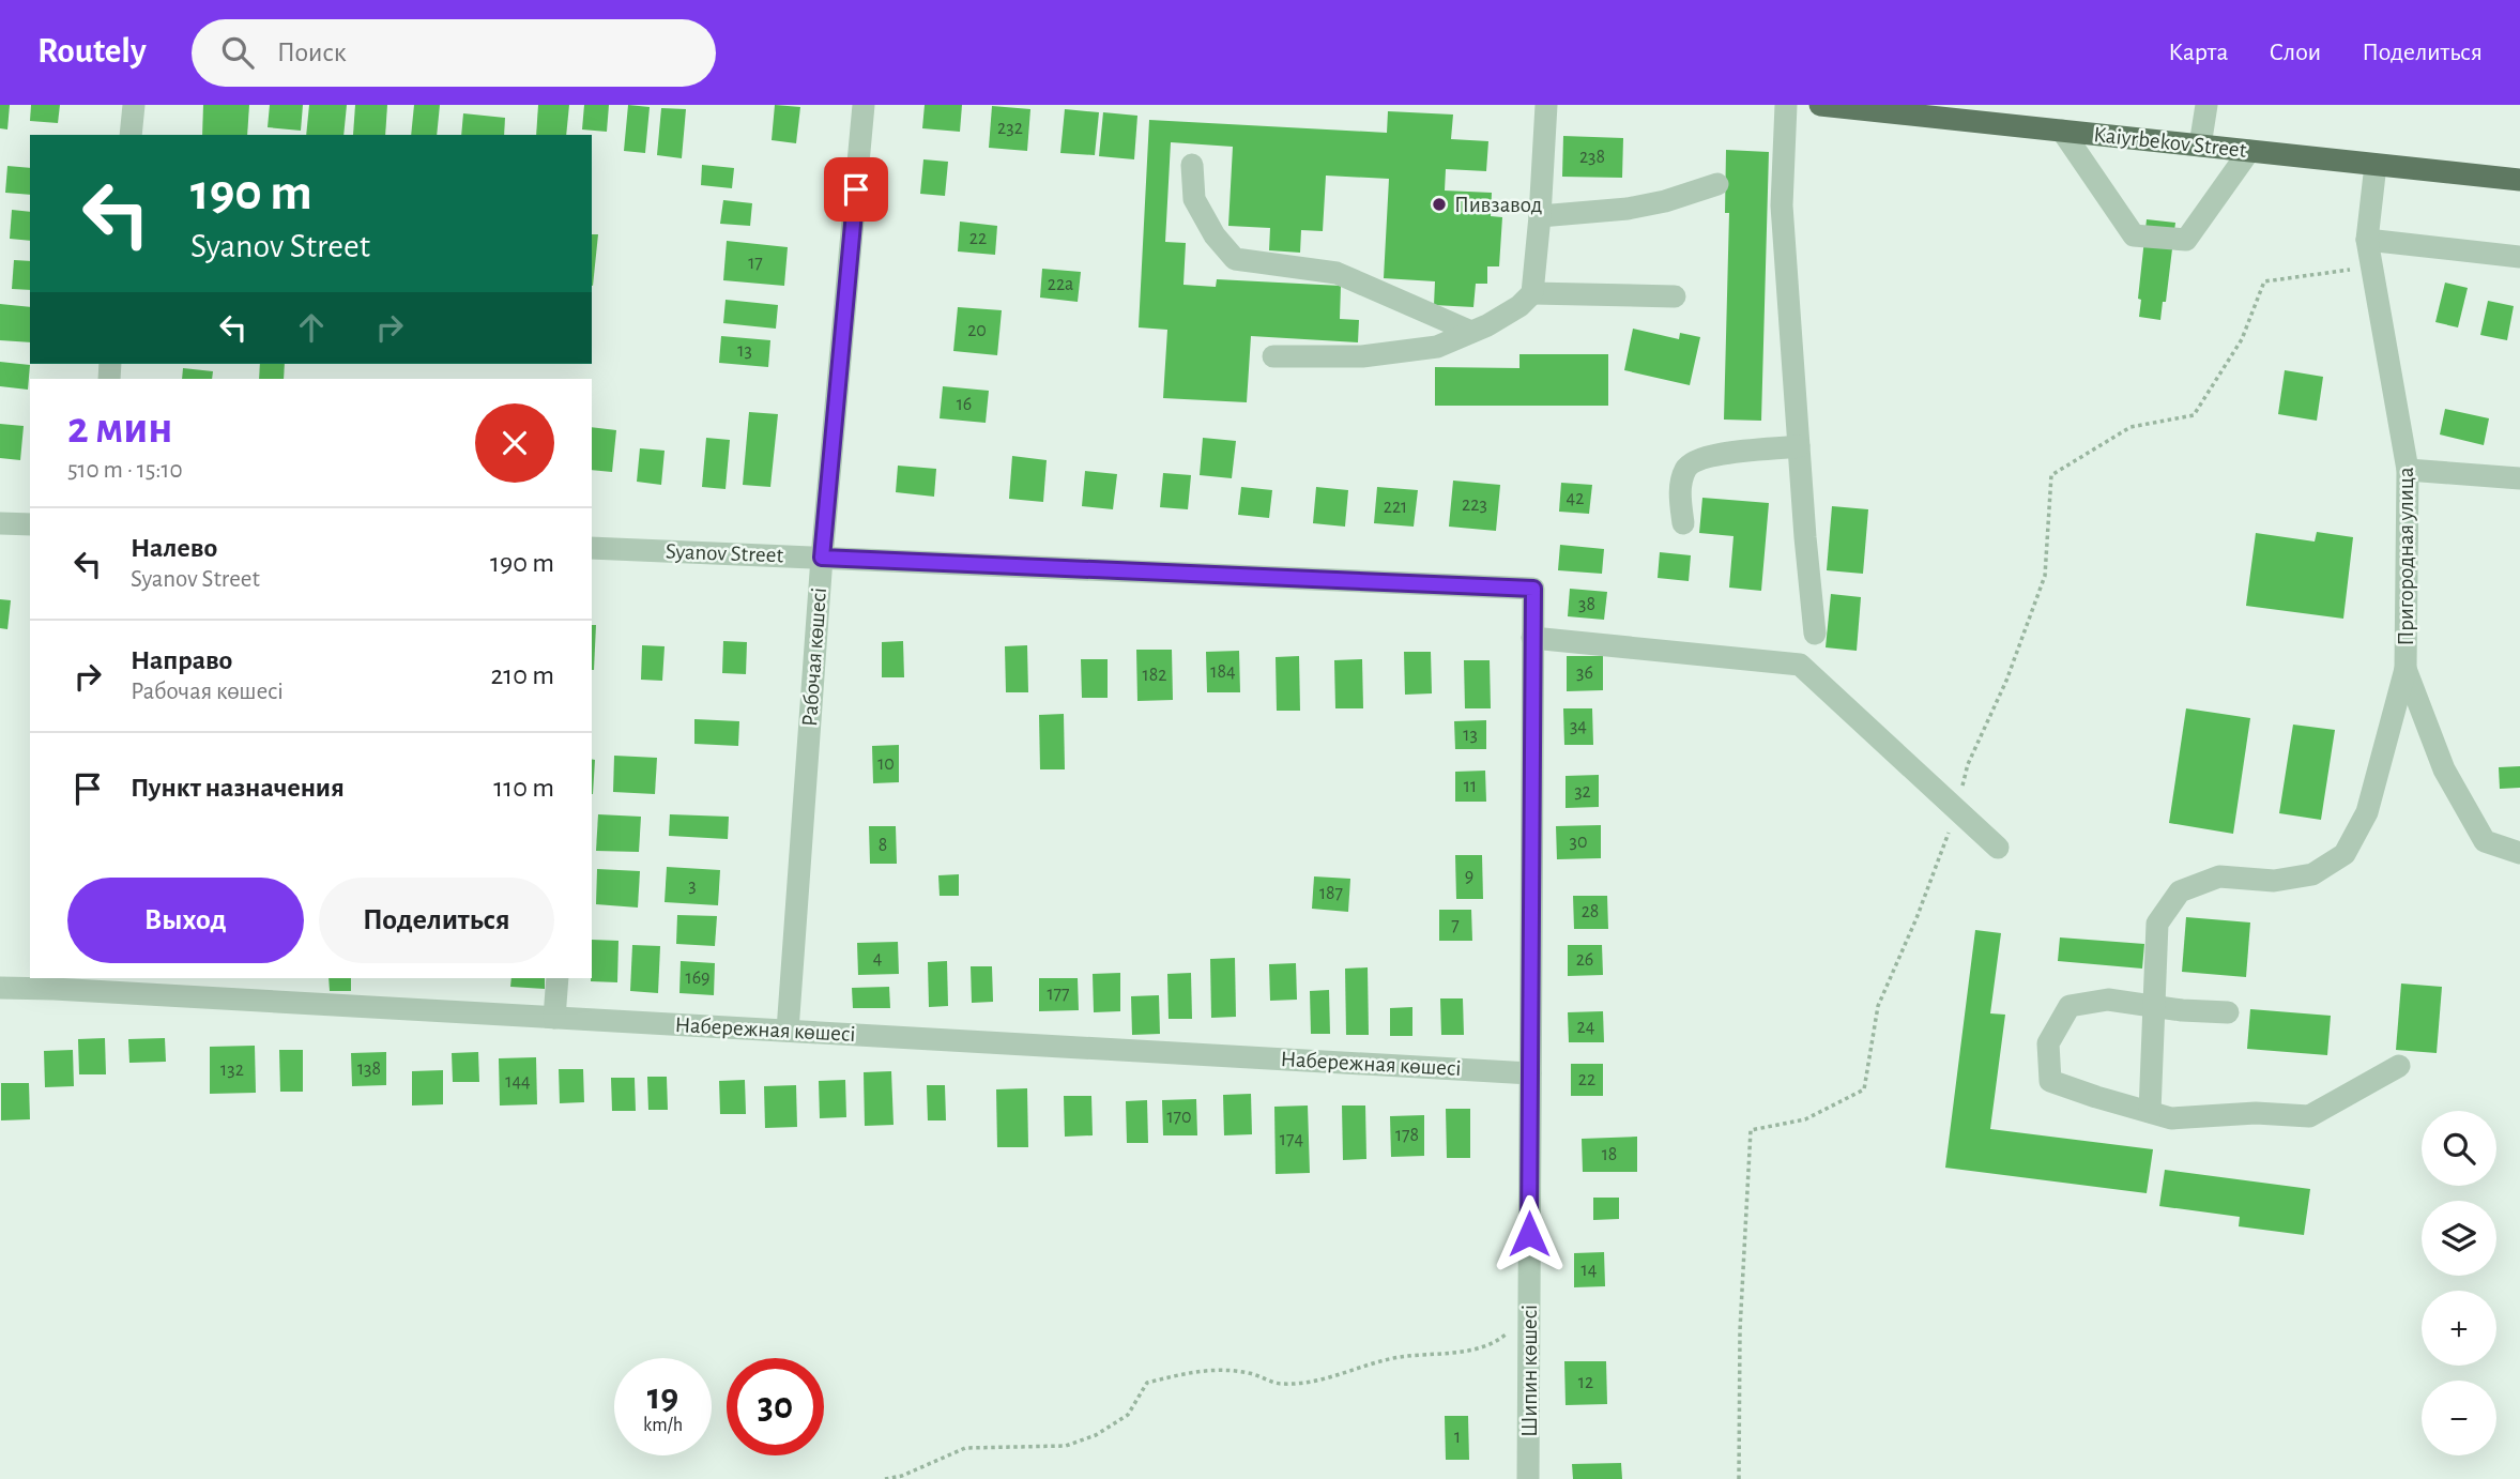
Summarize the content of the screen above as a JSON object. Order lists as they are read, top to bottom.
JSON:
{
  "streets": {
    "main road": ["Kaiyrbekov Street"],
    "street": [
      "Syanov Street",
      "Пригородная улица",
      "Рабочая көшесі",
      "Набережная көшесі",
      "Шипин көшесі"
    ]
  },
  "crossings": [
    ["Kaiyrbekov Street", "Пригородная улица"],
    ["Syanov Street", "Рабочая көшесі"],
    ["Syanov Street", "Шипин көшесі"],
    ["Рабочая көшесі", "Набережная көшесі"],
    ["Набережная көшесі", "Шипин көшесі"]
  ],
  "places": ["Пивзавод"],
  "house_numbers": [
    "232",
    "238",
    "22",
    "17",
    "22а",
    "20",
    "13",
    "16",
    "42",
    "223",
    "221",
    "38",
    "184",
    "36",
    "182",
    "34",
    "13",
    "10",
    "11",
    "32",
    "30",
    "8",
    "9",
    "3",
    "187",
    "28",
    "7",
    "4",
    "26",
    "169",
    "177",
    "24",
    "138",
    "132",
    "22",
    "144",
    "170",
    "178",
    "174",
    "18",
    "14",
    "12",
    "1"
  ],
  "page": {
    "header": "Routely",
    "search": "Поиск",
    "nav": ["Карта", "Слои", "Поделиться"],
    "turn": ["190 m", "Syanov Street"],
    "heading": ["2 мин", "510 m · 15:10"],
    "list": [
      {
        "name": "Налево",
        "note": "Syanov Street",
        "value": "190 m"
      },
      {
        "name": "Направо",
        "note": "Рабочая көшесі",
        "value": "210 m"
      },
      {
        "name": "Пункт назначения",
        "value": "110 m"
      }
    ],
    "buttons": ["Выход", "Поделиться"],
    "map_buttons": ["+", "−"],
    "speed": "19 km/h",
    "limit": "30"
  }
}
